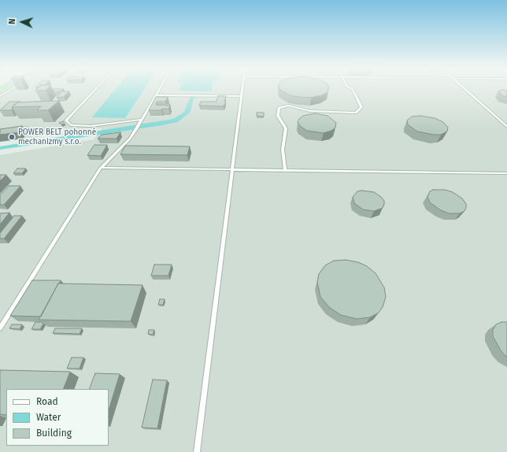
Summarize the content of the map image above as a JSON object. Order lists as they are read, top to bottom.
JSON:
{
  "places": ["POWER BELT pohonné mechanizmy s.r.o."],
  "legend": ["Road", "Water", "Building"],
  "north": "left"
}
